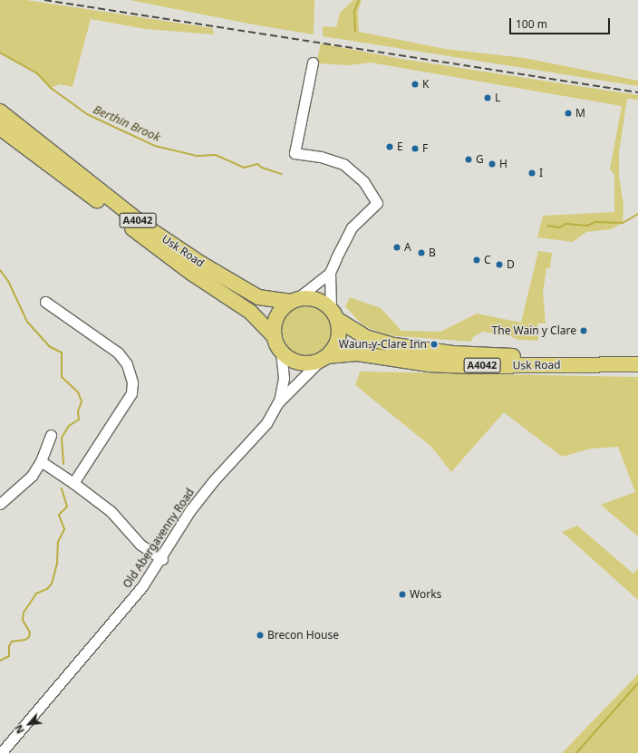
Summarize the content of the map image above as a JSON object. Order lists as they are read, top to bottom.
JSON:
{
  "streets": {
    "highway": ["A4042", "Usk Road"],
    "street": ["Old Abergavenny Road"]
  },
  "water": ["Berthin Brook"],
  "places": [
    "K",
    "L",
    "M",
    "E",
    "F",
    "G",
    "H",
    "I",
    "A",
    "B",
    "C",
    "D",
    "The Wain y Clare",
    "Waun-y-Clare Inn",
    "Works",
    "Brecon House"
  ],
  "scale_bar": "100 m",
  "north": "bottom left"
}
